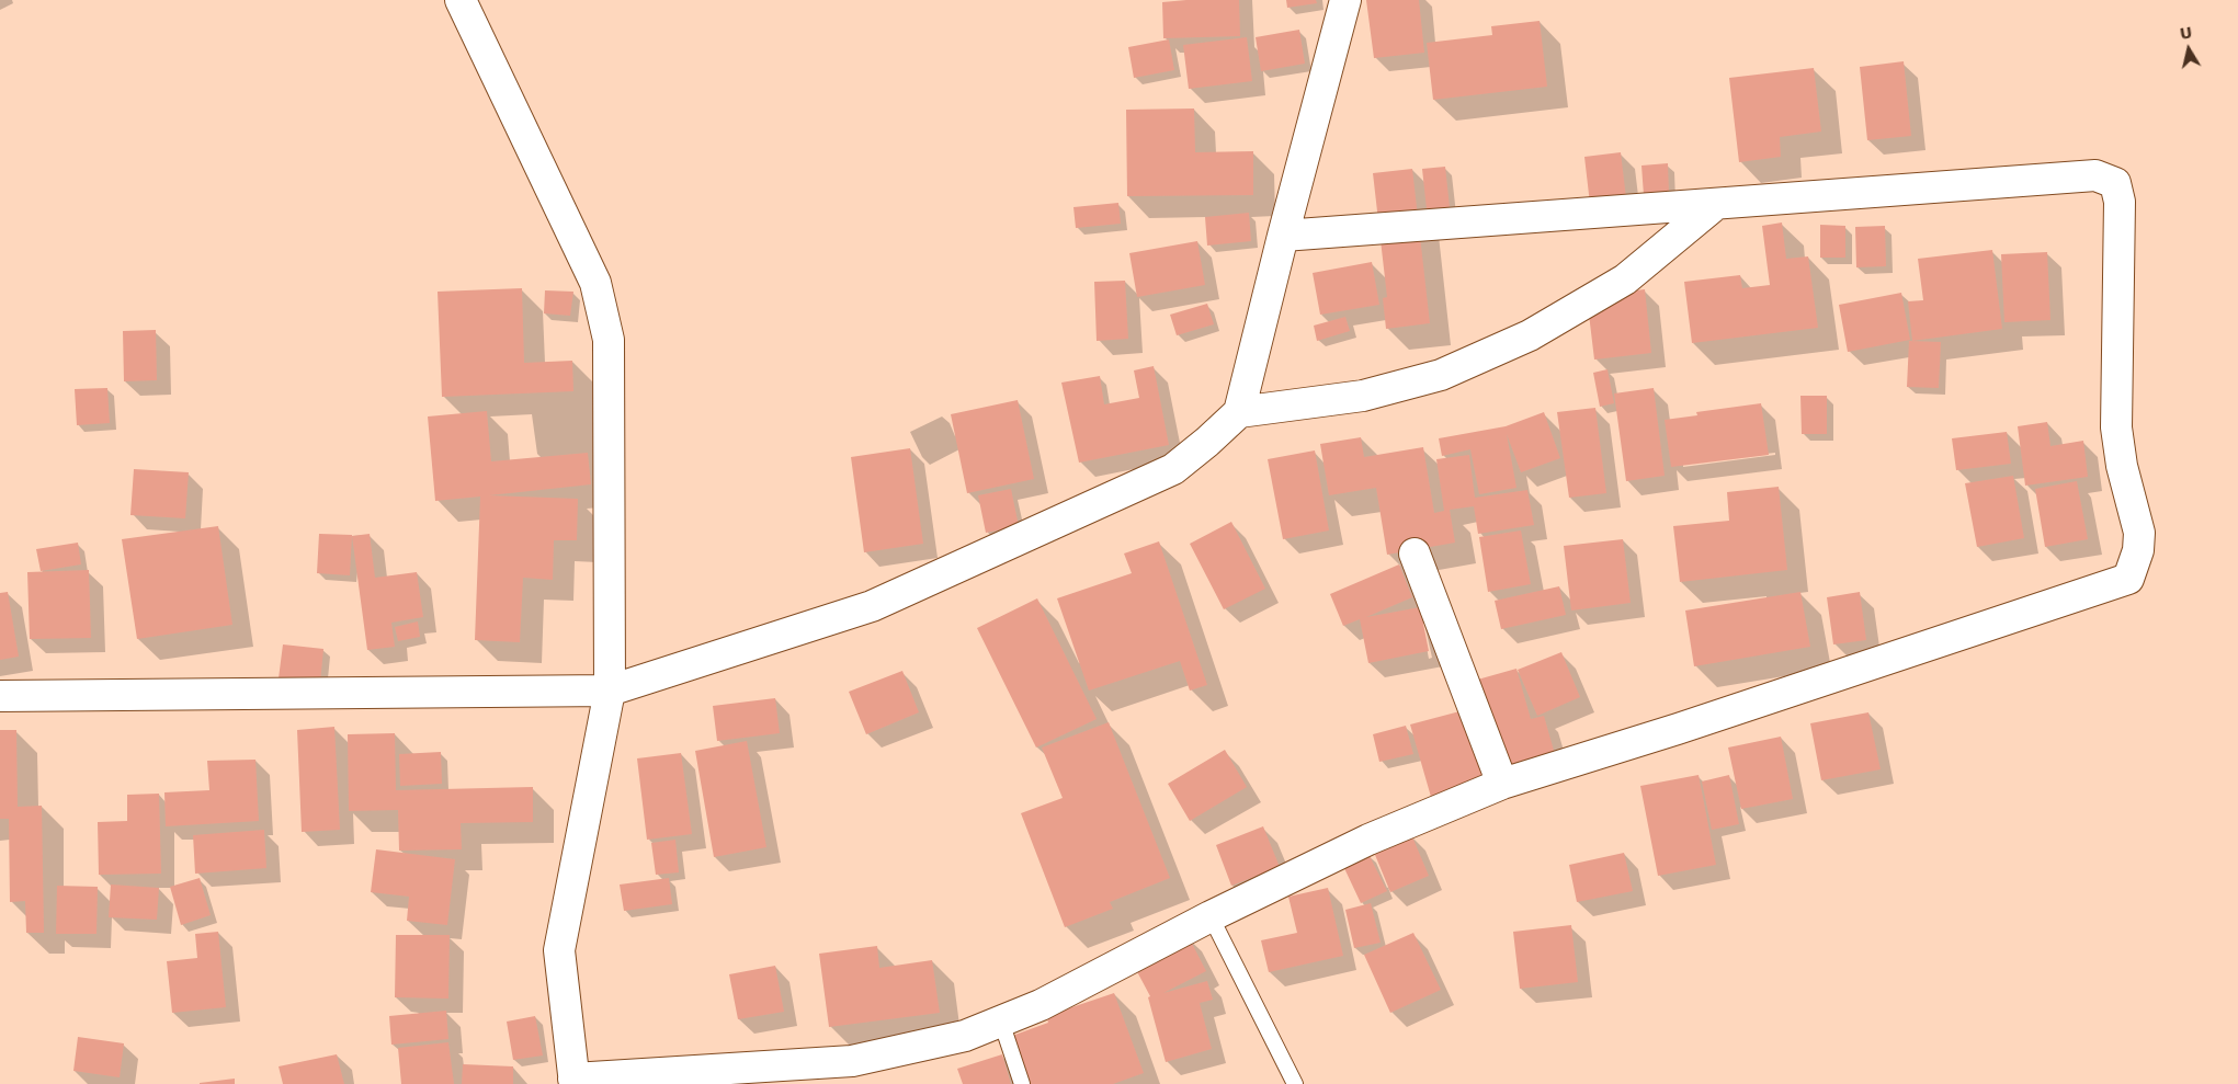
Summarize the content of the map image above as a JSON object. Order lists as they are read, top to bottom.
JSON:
{
  "north": "top"
}
